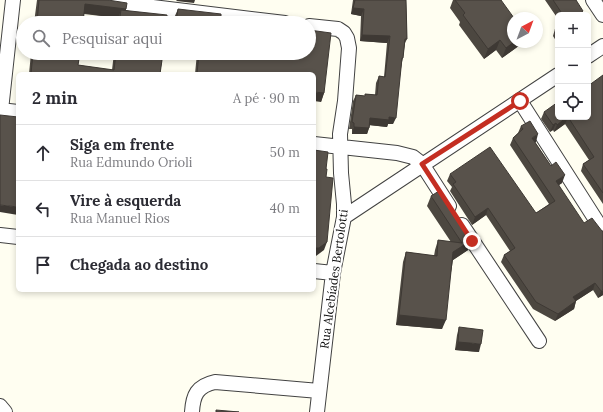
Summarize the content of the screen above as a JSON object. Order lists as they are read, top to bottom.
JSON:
{
  "streets": {
    "street": ["Rua Alcebíades Bertolotti"]
  },
  "north": "top right",
  "page": {
    "map_buttons": ["+", "−"],
    "search": "Pesquisar aqui",
    "heading": ["2 min", "A pé · 90 m"],
    "list": [
      ["Siga em frente", "Rua Edmundo Orioli", "50 m"],
      ["Vire à esquerda", "Rua Manuel Rios", "40 m"],
      "Chegada ao destino"
    ]
  }
}
